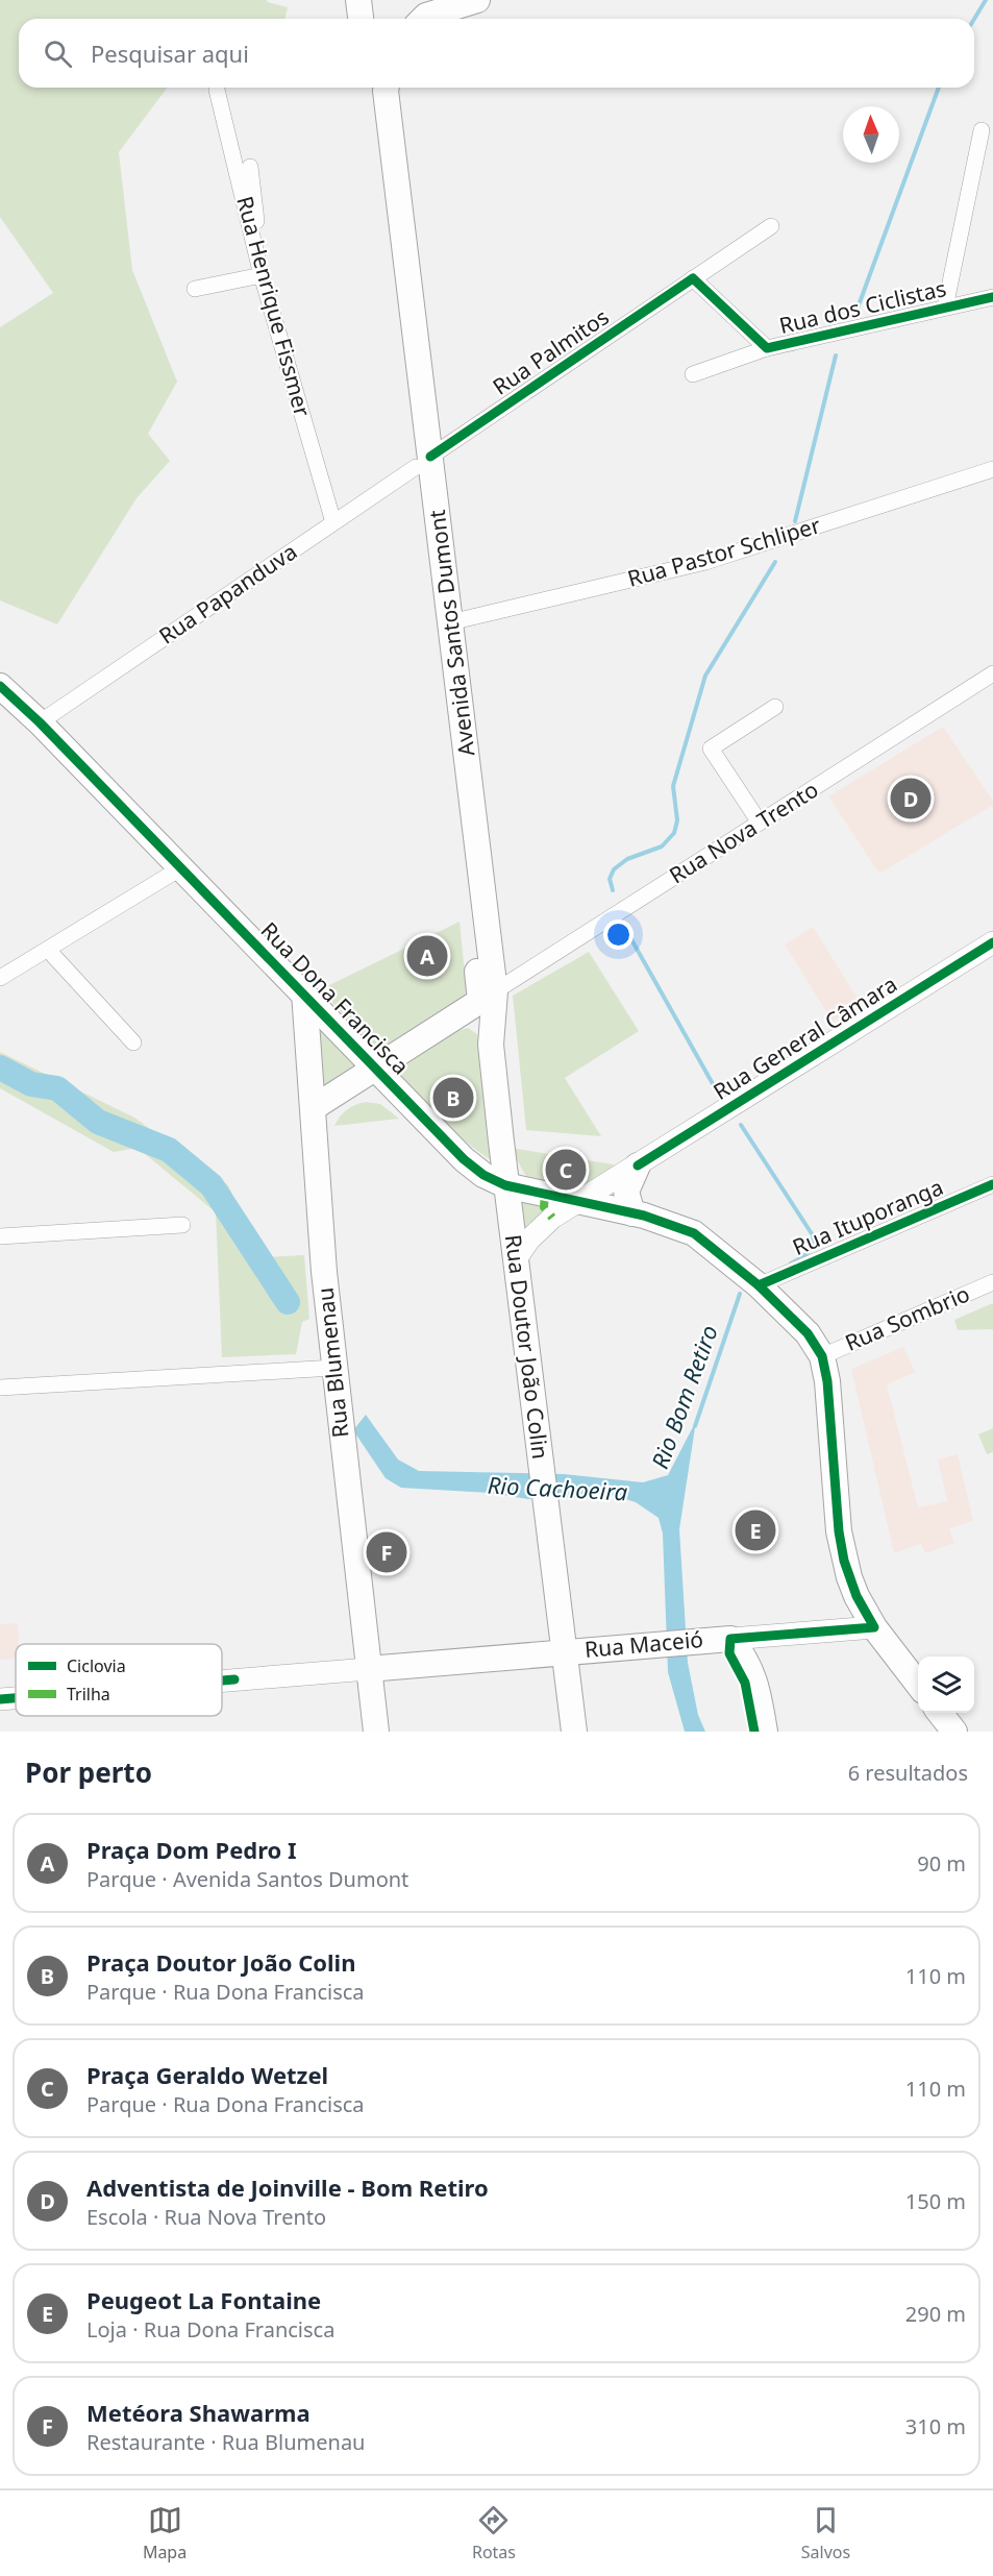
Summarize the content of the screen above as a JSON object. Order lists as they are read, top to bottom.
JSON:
{
  "streets": {
    "main road": [
      "Avenida Santos Dumont",
      "Rua Nova Trento",
      "Rua Dona Francisca",
      "Rua General Câmara",
      "Rua Doutor João Colin",
      "Rua Blumenau",
      "Rua Maceió"
    ],
    "street": [
      "Rua Henrique Fissmer",
      "Rua dos Ciclistas",
      "Rua Palmitos",
      "Rua Pastor Schliper",
      "Rua Papanduva",
      "Rua Ituporanga",
      "Rua Sombrio"
    ]
  },
  "crossings": [
    ["Rua Henrique Fissmer", "Rua Papanduva"],
    ["Rua dos Ciclistas", "Rua Palmitos"],
    ["Rua Palmitos", "Rua Papanduva"],
    ["Rua Palmitos", "Avenida Santos Dumont"],
    ["Rua Pastor Schliper", "Avenida Santos Dumont"],
    ["Rua Papanduva", "Avenida Santos Dumont"],
    ["Rua Papanduva", "Rua Dona Francisca"],
    ["Avenida Santos Dumont", "Rua Nova Trento"],
    ["Rua Nova Trento", "Rua Dona Francisca"],
    ["Rua Nova Trento", "Rua Blumenau"],
    ["Rua Dona Francisca", "Rua General Câmara"],
    ["Rua Dona Francisca", "Rua Ituporanga"],
    ["Rua Dona Francisca", "Rua Sombrio"],
    ["Rua Dona Francisca", "Rua Doutor João Colin"],
    ["Rua Dona Francisca", "Rua Blumenau"],
    ["Rua Dona Francisca", "Rua Maceió"],
    ["Rua General Câmara", "Rua Doutor João Colin"],
    ["Rua Doutor João Colin", "Rua Maceió"],
    ["Rua Blumenau", "Rua Maceió"]
  ],
  "water": ["Rio Bom Retiro", "Rio Cachoeira"],
  "legend": ["Ciclovia", "Trilha"],
  "north": "top",
  "page": {
    "search": "Pesquisar aqui",
    "pins": [
      "D",
      "A",
      "B",
      "C",
      "E",
      "F"
    ],
    "heading": ["Por perto", "6 resultados"],
    "list": [
      {
        "mark": "A",
        "name": "Praça Dom Pedro I",
        "note": "Parque · Avenida Santos Dumont",
        "value": "90 m"
      },
      {
        "mark": "B",
        "name": "Praça Doutor João Colin",
        "note": "Parque · Rua Dona Francisca",
        "value": "110 m"
      },
      {
        "mark": "C",
        "name": "Praça Geraldo Wetzel",
        "note": "Parque · Rua Dona Francisca",
        "value": "110 m"
      },
      {
        "mark": "D",
        "name": "Adventista de Joinville - Bom Retiro",
        "note": "Escola · Rua Nova Trento",
        "value": "150 m"
      },
      {
        "mark": "E",
        "name": "Peugeot La Fontaine",
        "note": "Loja · Rua Dona Francisca",
        "value": "290 m"
      },
      {
        "mark": "F",
        "name": "Metéora Shawarma",
        "note": "Restaurante · Rua Blumenau",
        "value": "310 m"
      }
    ],
    "nav": ["Mapa", "Rotas", "Salvos"]
  }
}
